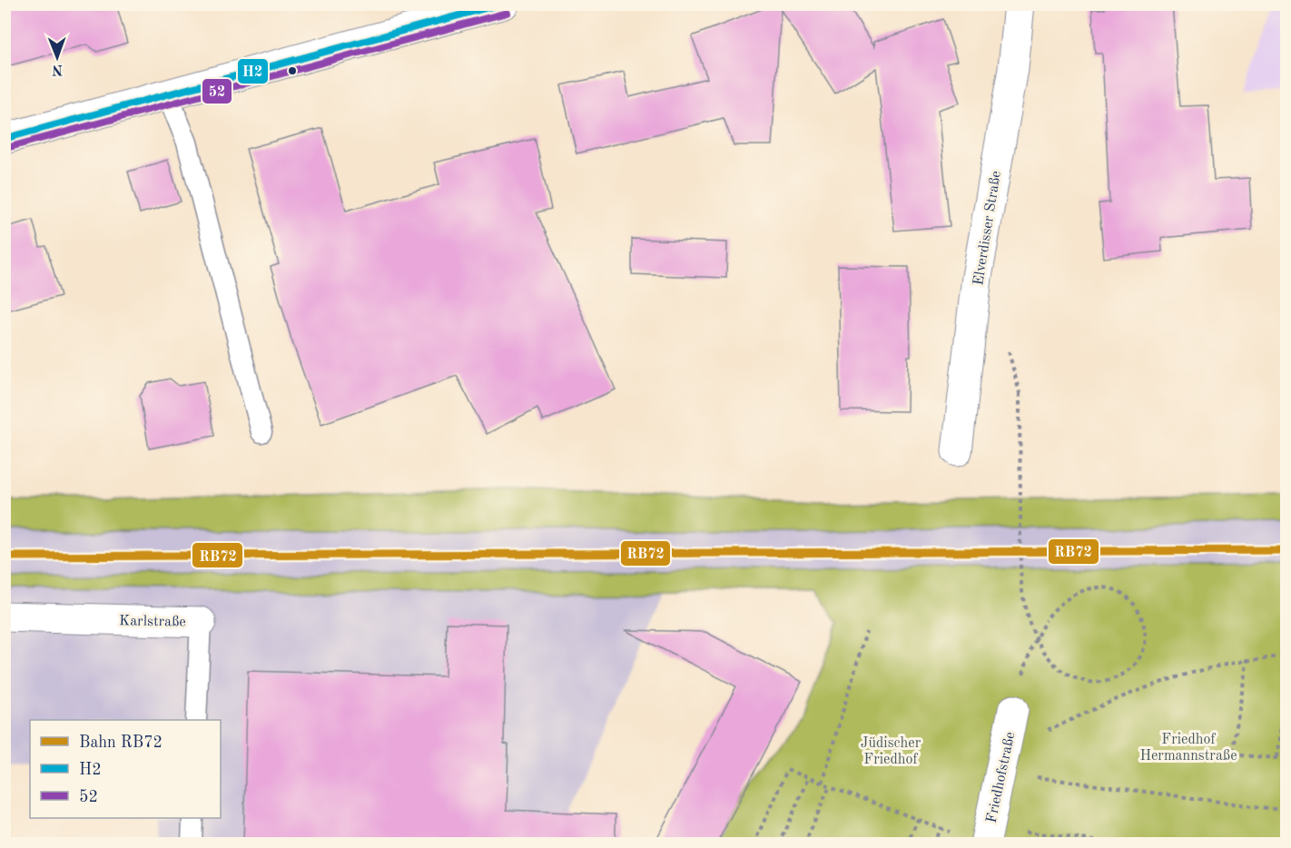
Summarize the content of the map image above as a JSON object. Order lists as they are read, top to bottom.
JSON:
{
  "streets": {
    "street": ["Elverdisser Straße", "Karlstraße", "Friedhofstraße"]
  },
  "parks": ["Friedhof Hermannstraße", "Jüdischer Friedhof"],
  "lines": ["transit line H2", "transit line 52", "rail line RB72"],
  "legend": ["Bahn RB72", "H2", "52"],
  "north": "bottom"
}
